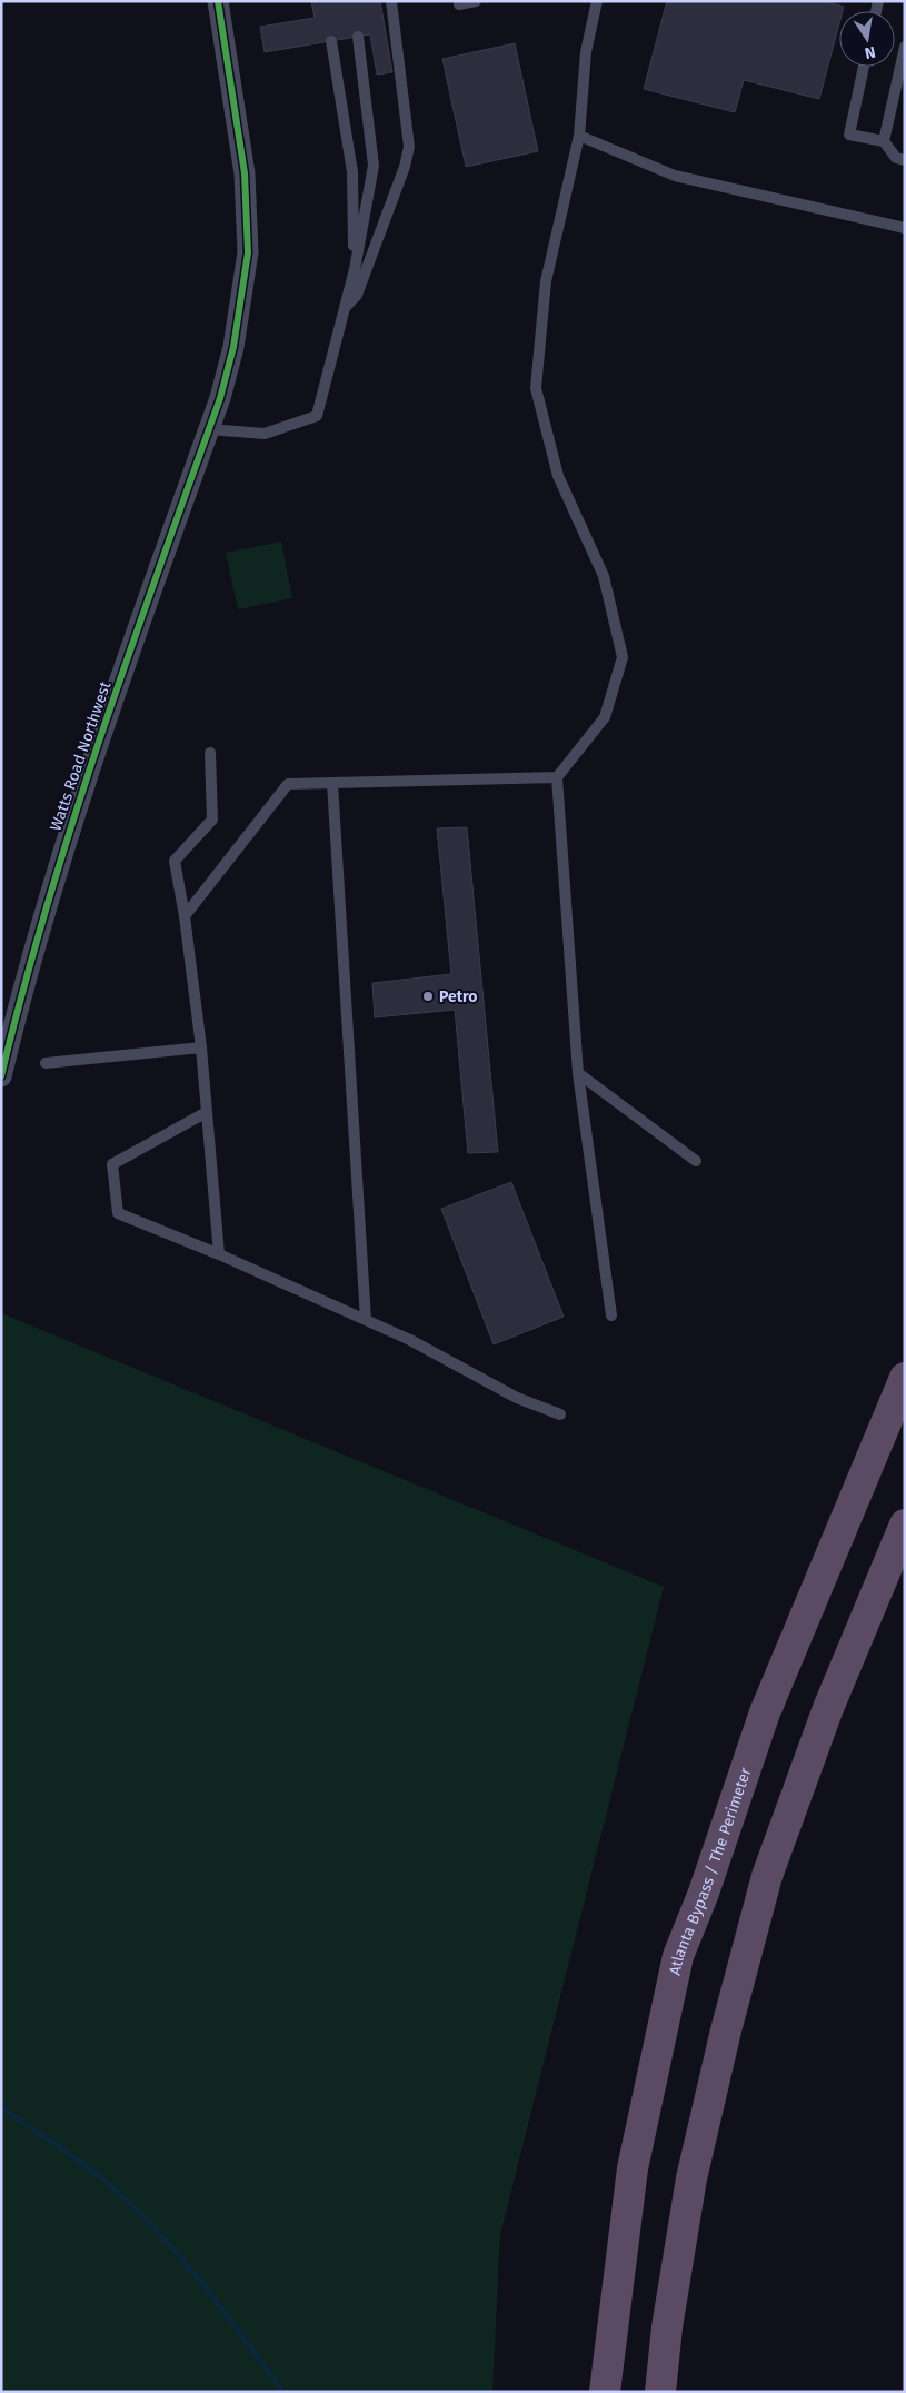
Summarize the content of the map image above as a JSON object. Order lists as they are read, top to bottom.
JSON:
{
  "streets": {
    "highway": ["Atlanta Bypass / The Perimeter"],
    "street": ["Watts Road Northwest"]
  },
  "places": ["Petro"],
  "north": "bottom"
}
